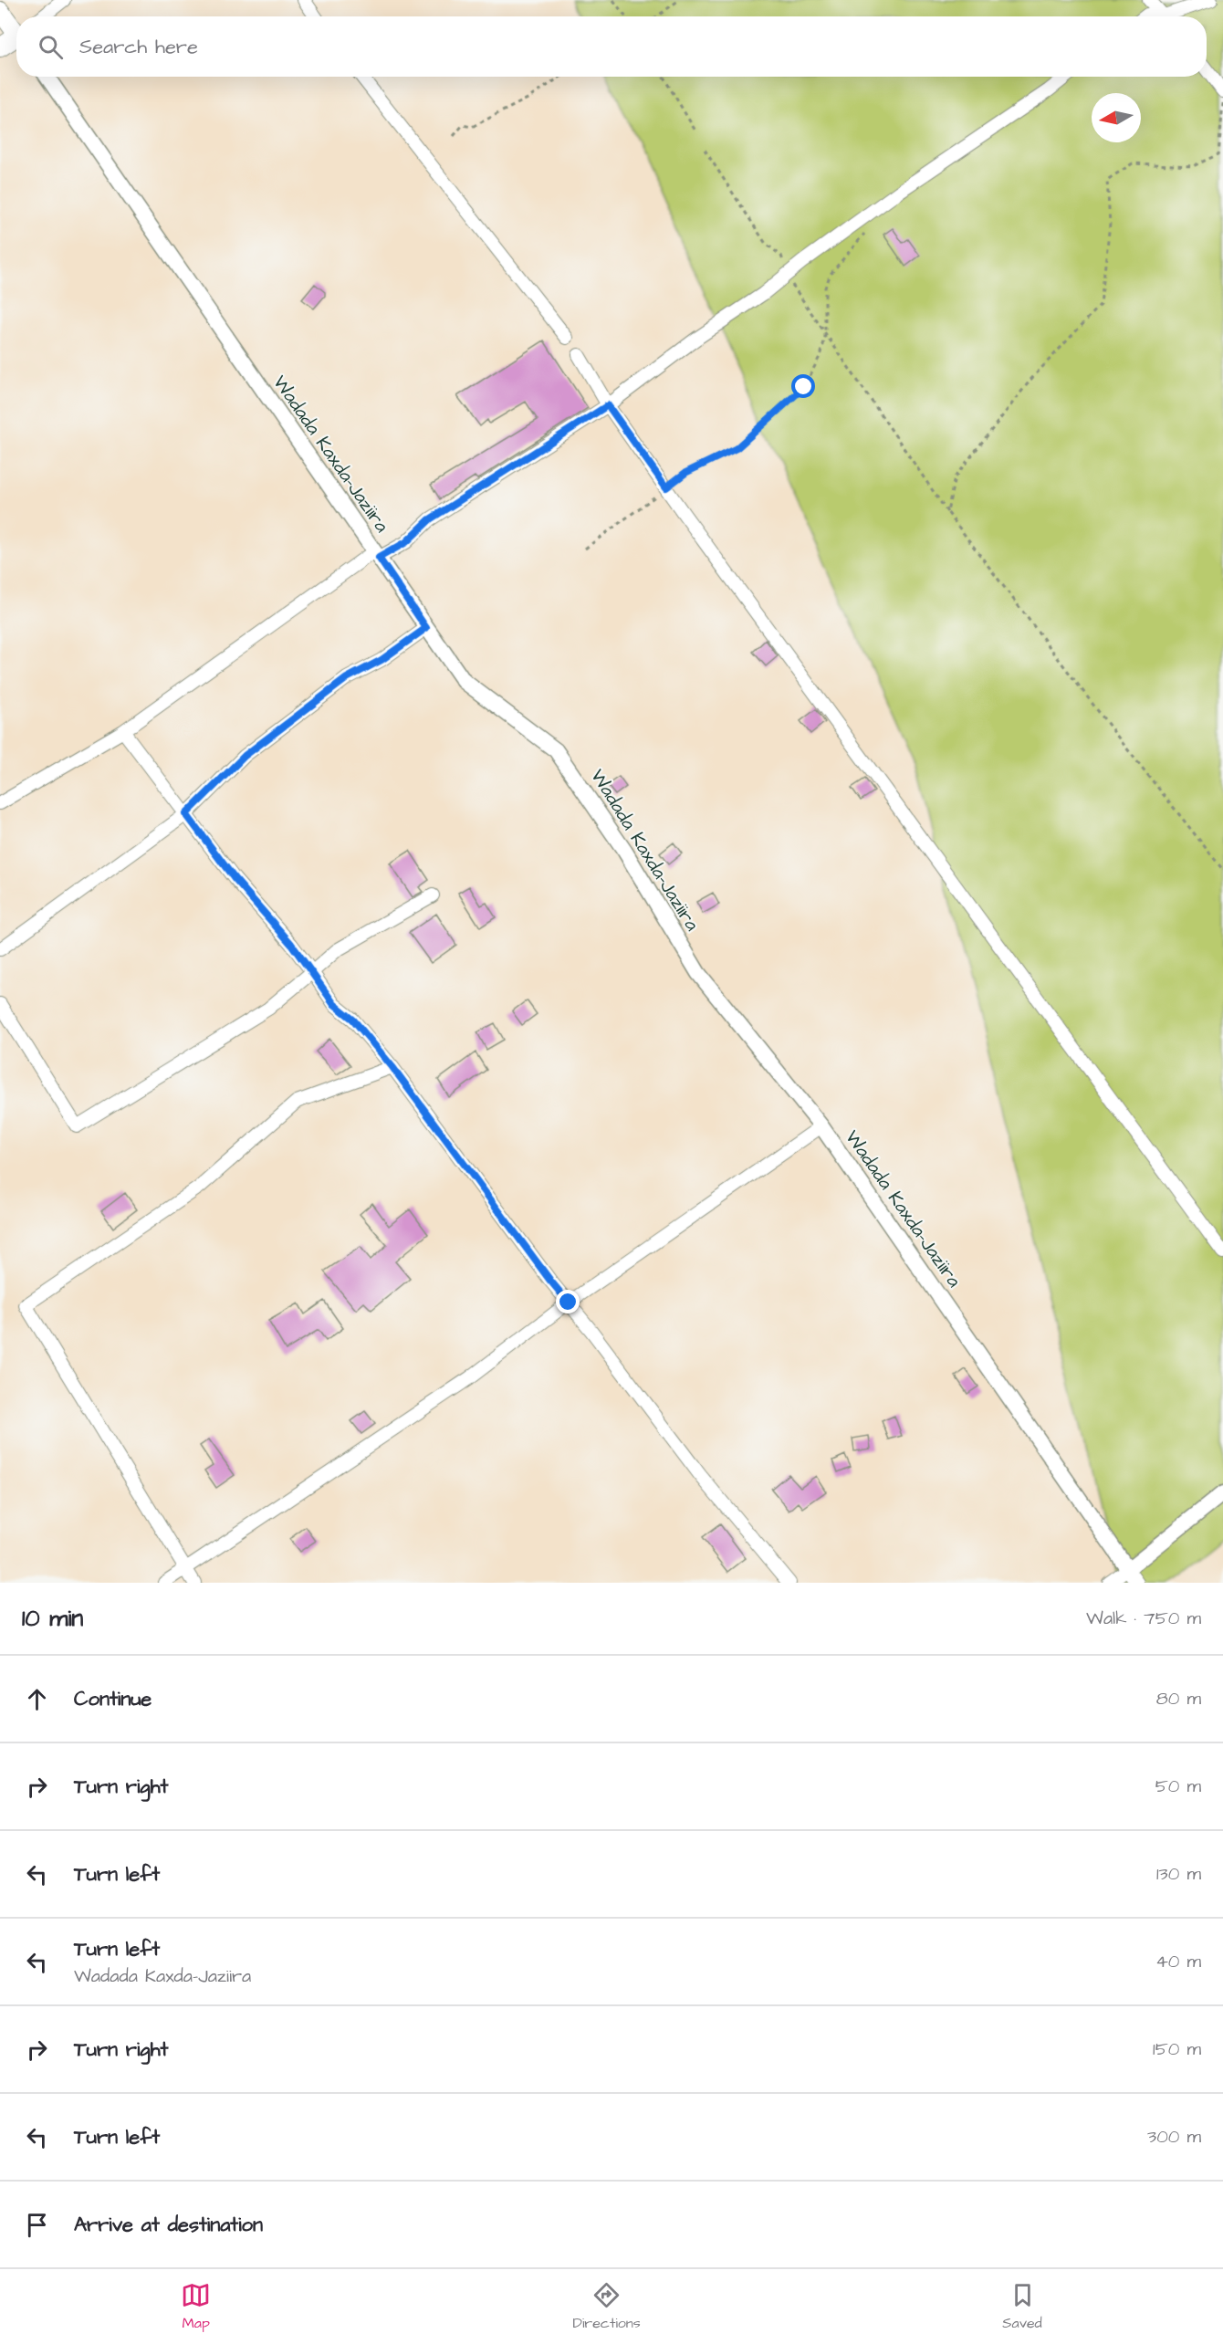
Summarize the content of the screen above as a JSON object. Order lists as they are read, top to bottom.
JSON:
{
  "streets": {
    "street": ["Wadada Kaxda-Jaziira"]
  },
  "north": "left",
  "page": {
    "search": "Search here",
    "heading": ["10 min", "Walk · 750 m"],
    "list": [
      ["Continue", "80 m"],
      ["Turn right", "50 m"],
      ["Turn left", "130 m"],
      ["Turn left", "Wadada Kaxda-Jaziira", "40 m"],
      ["Turn right", "150 m"],
      ["Turn left", "300 m"],
      "Arrive at destination"
    ],
    "nav": ["Map", "Directions", "Saved"]
  }
}
